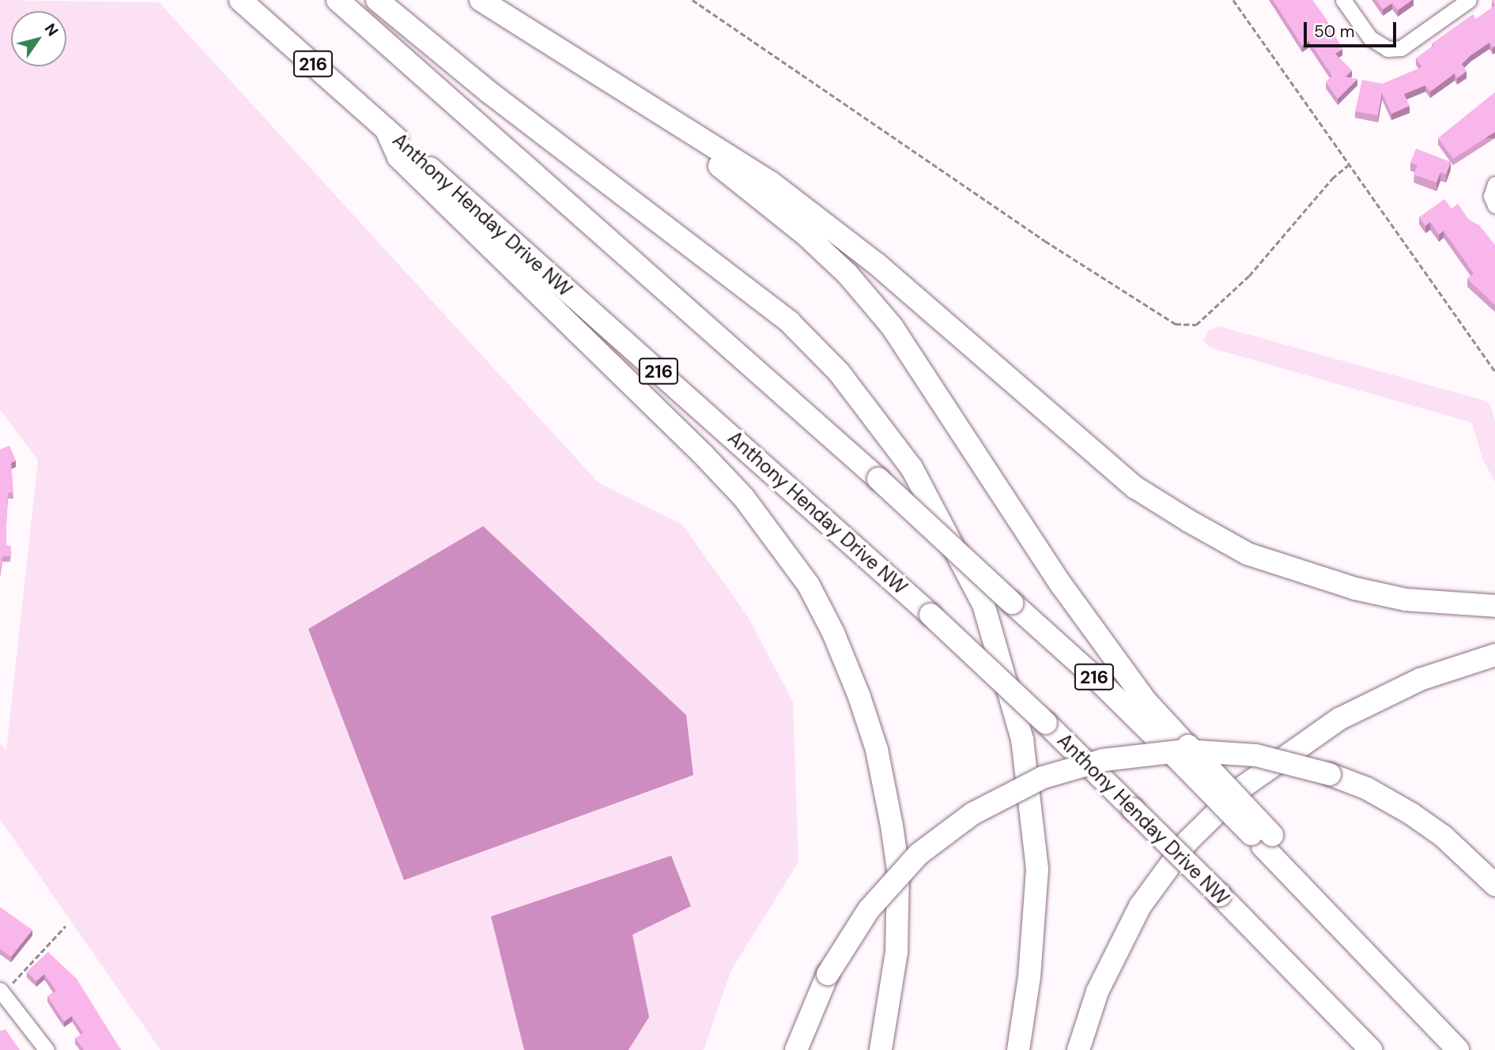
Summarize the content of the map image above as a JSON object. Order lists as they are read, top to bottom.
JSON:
{
  "streets": {
    "highway": ["216", "Anthony Henday Drive NW"]
  },
  "scale_bar": "50 m",
  "north": "top right"
}
